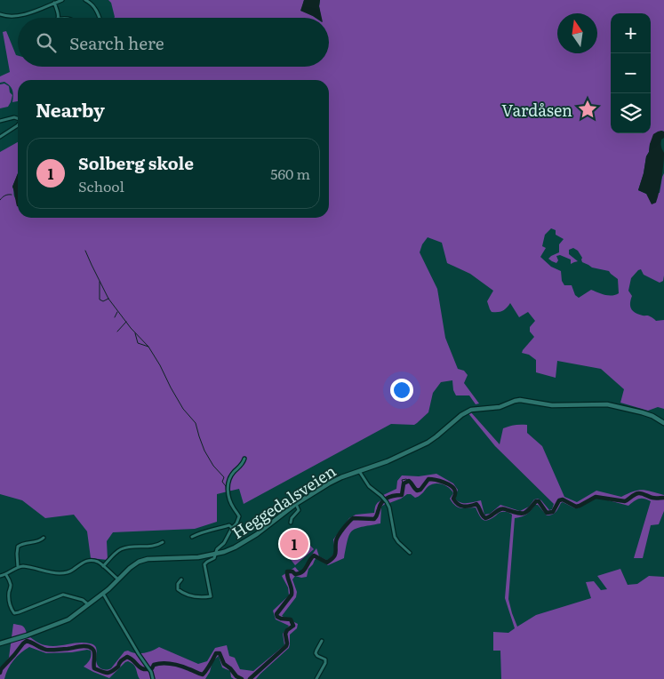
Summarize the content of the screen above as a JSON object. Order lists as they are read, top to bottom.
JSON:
{
  "streets": {
    "main road": ["Heggedalsveien"]
  },
  "places": {
    "place": ["Vardåsen"]
  },
  "north": "top",
  "page": {
    "map_buttons": ["+", "−"],
    "search": "Search here",
    "heading": "Nearby",
    "list": [
      {
        "mark": "1",
        "name": "Solberg skole",
        "note": "School",
        "value": "560 m"
      }
    ],
    "pins": "1"
  }
}
